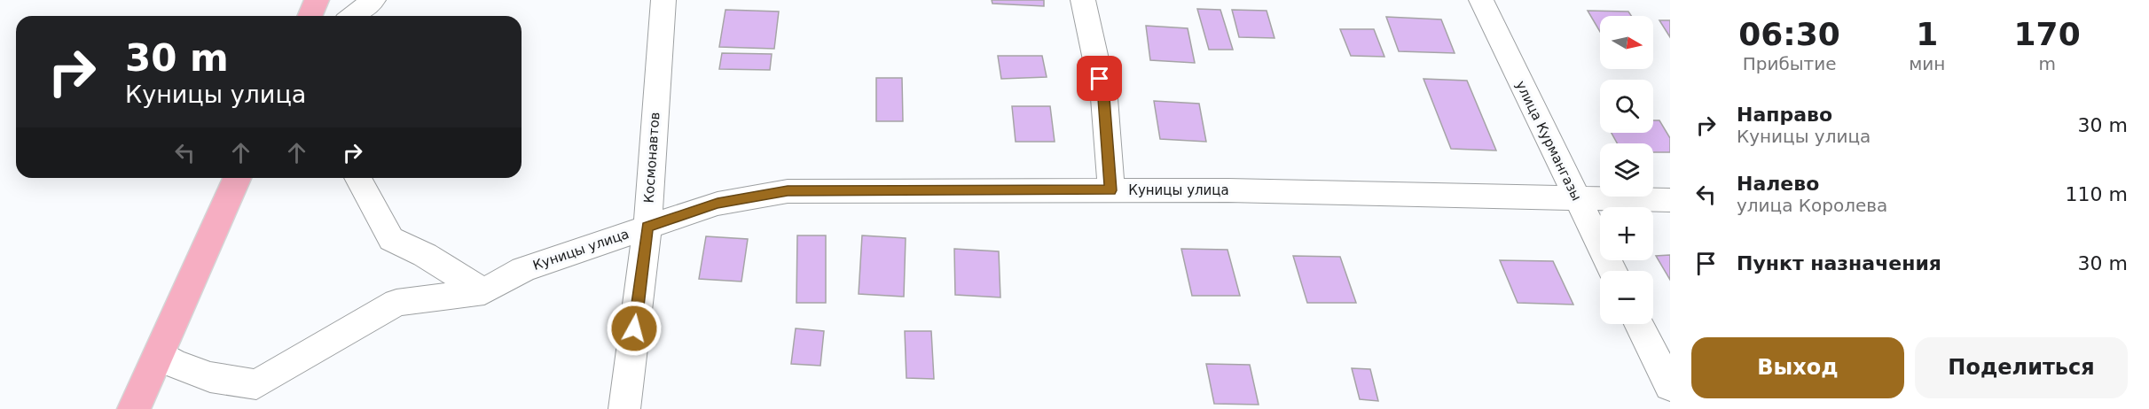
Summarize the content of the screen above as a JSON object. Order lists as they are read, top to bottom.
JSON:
{
  "streets": {
    "street": ["улица Курмангазы", "Космонавтов", "Куницы улица"]
  },
  "crossings": [
    ["улица Курмангазы", "Куницы улица"],
    ["Космонавтов", "Куницы улица"]
  ],
  "north": "right",
  "page": {
    "eta": [
      "06:30",
      "Прибытие",
      "1",
      "мин",
      "170",
      "m"
    ],
    "map_buttons": ["+", "−"],
    "turn": ["30 m", "Куницы улица"],
    "list": [
      {
        "name": "Направо",
        "note": "Куницы улица",
        "value": "30 m"
      },
      {
        "name": "Налево",
        "note": "улица Королева",
        "value": "110 m"
      },
      {
        "name": "Пункт назначения",
        "value": "30 m"
      }
    ],
    "buttons": ["Выход", "Поделиться"]
  }
}
